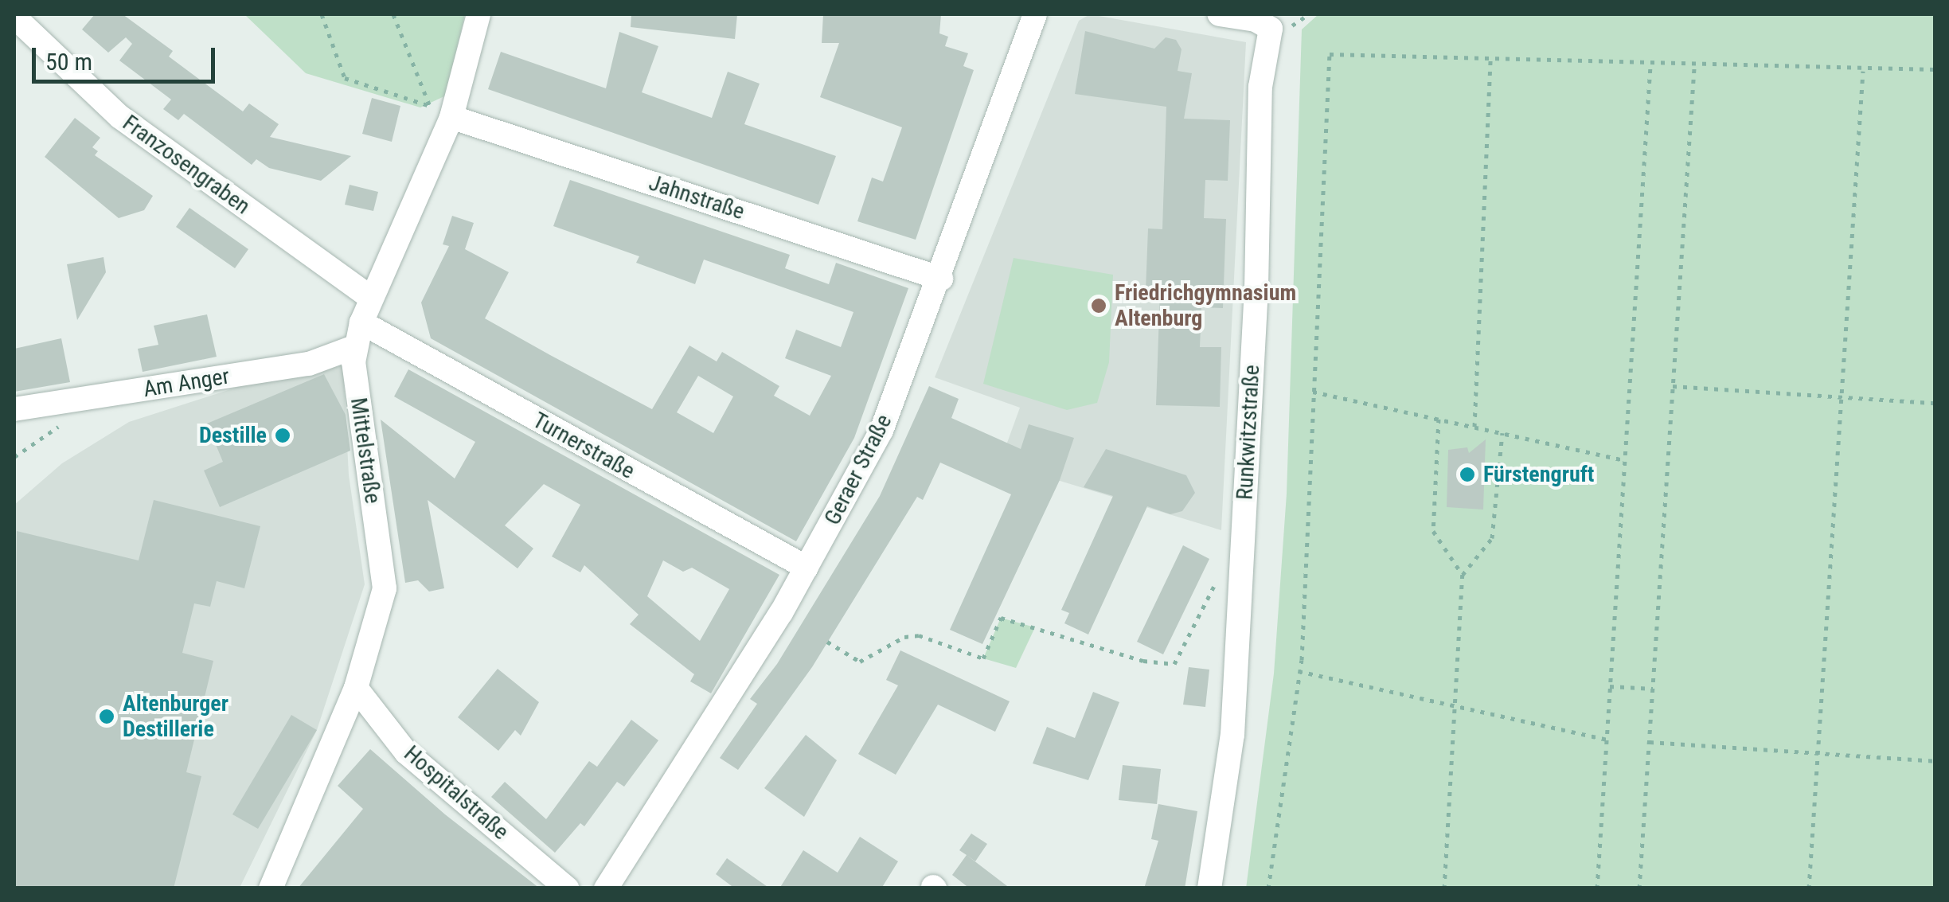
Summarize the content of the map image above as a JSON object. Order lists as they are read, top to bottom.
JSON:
{
  "streets": {
    "street": [
      "Franzosengraben",
      "Jahnstraße",
      "Am Anger",
      "Runkwitzstraße",
      "Turnerstraße",
      "Mittelstraße",
      "Geraer Straße",
      "Hospitalstraße"
    ]
  },
  "crossings": [
    ["Franzosengraben", "Mittelstraße"],
    ["Jahnstraße", "Mittelstraße"],
    ["Jahnstraße", "Geraer Straße"],
    ["Am Anger", "Mittelstraße"],
    ["Turnerstraße", "Mittelstraße"],
    ["Turnerstraße", "Geraer Straße"],
    ["Mittelstraße", "Hospitalstraße"]
  ],
  "places": [
    "Friedrichgymnasium Altenburg",
    "Destille",
    "Fürstengruft",
    "Altenburger Destillerie"
  ],
  "scale_bar": "50 m"
}
